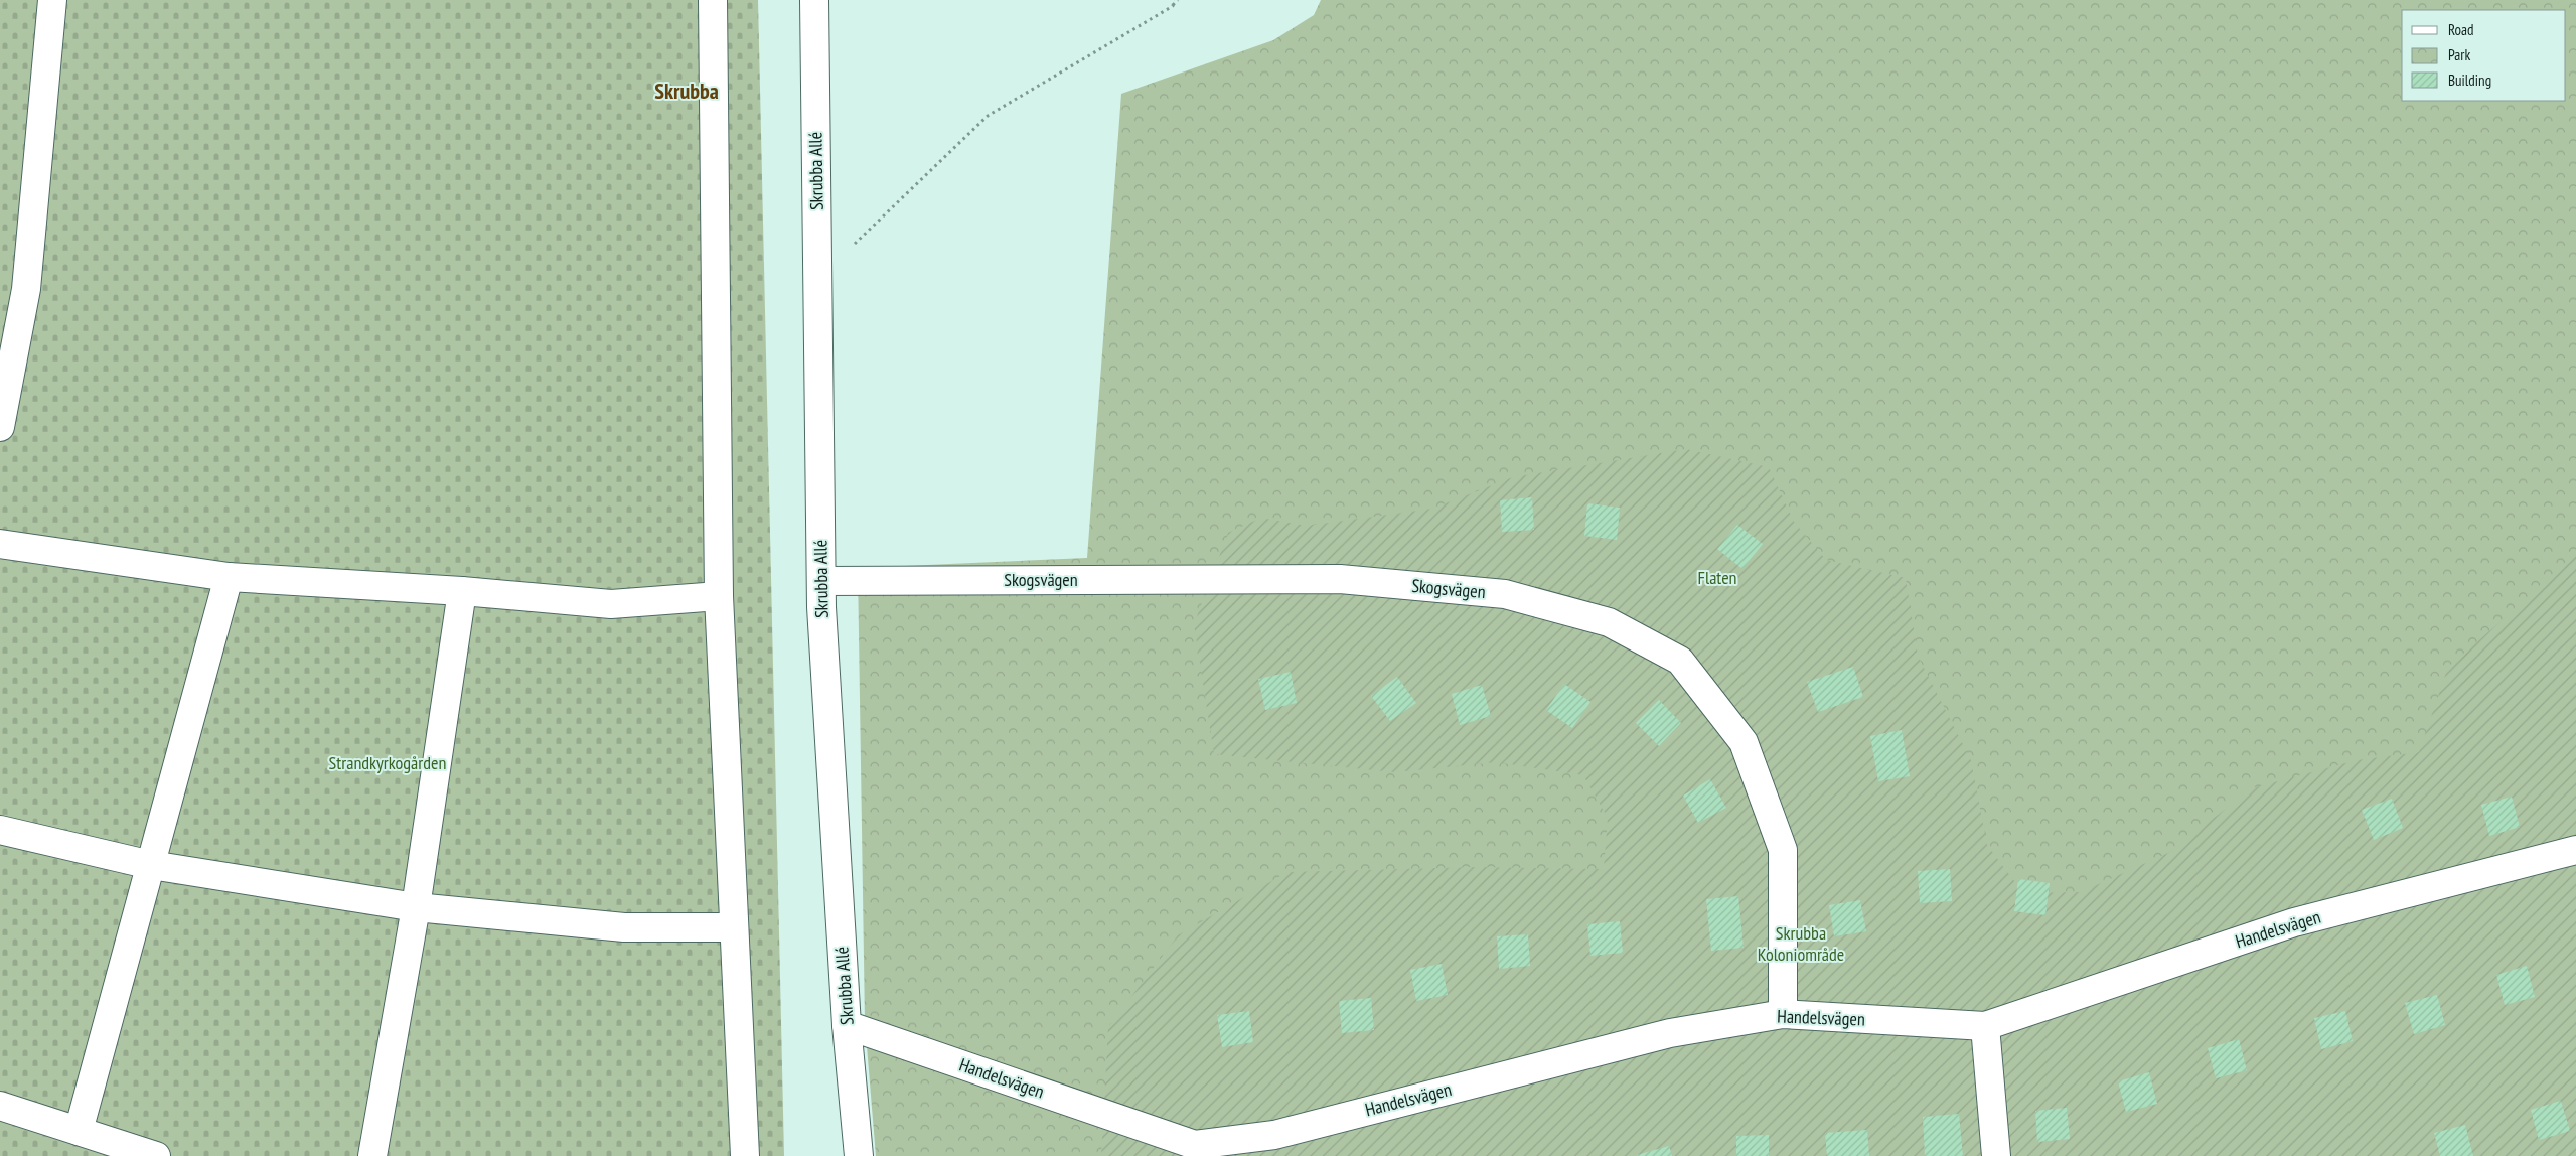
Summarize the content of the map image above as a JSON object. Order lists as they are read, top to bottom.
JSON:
{
  "streets": {
    "street": ["Skrubba Allé", "Skogsvägen", "Handelsvägen"]
  },
  "crossings": [
    ["Skrubba Allé", "Skogsvägen"],
    ["Skrubba Allé", "Handelsvägen"],
    ["Skogsvägen", "Handelsvägen"]
  ],
  "districts": ["Skrubba"],
  "parks": ["Flaten", "Strandkyrkogården", "Skrubba Koloniområde"],
  "legend": ["Road", "Park", "Building"]
}
